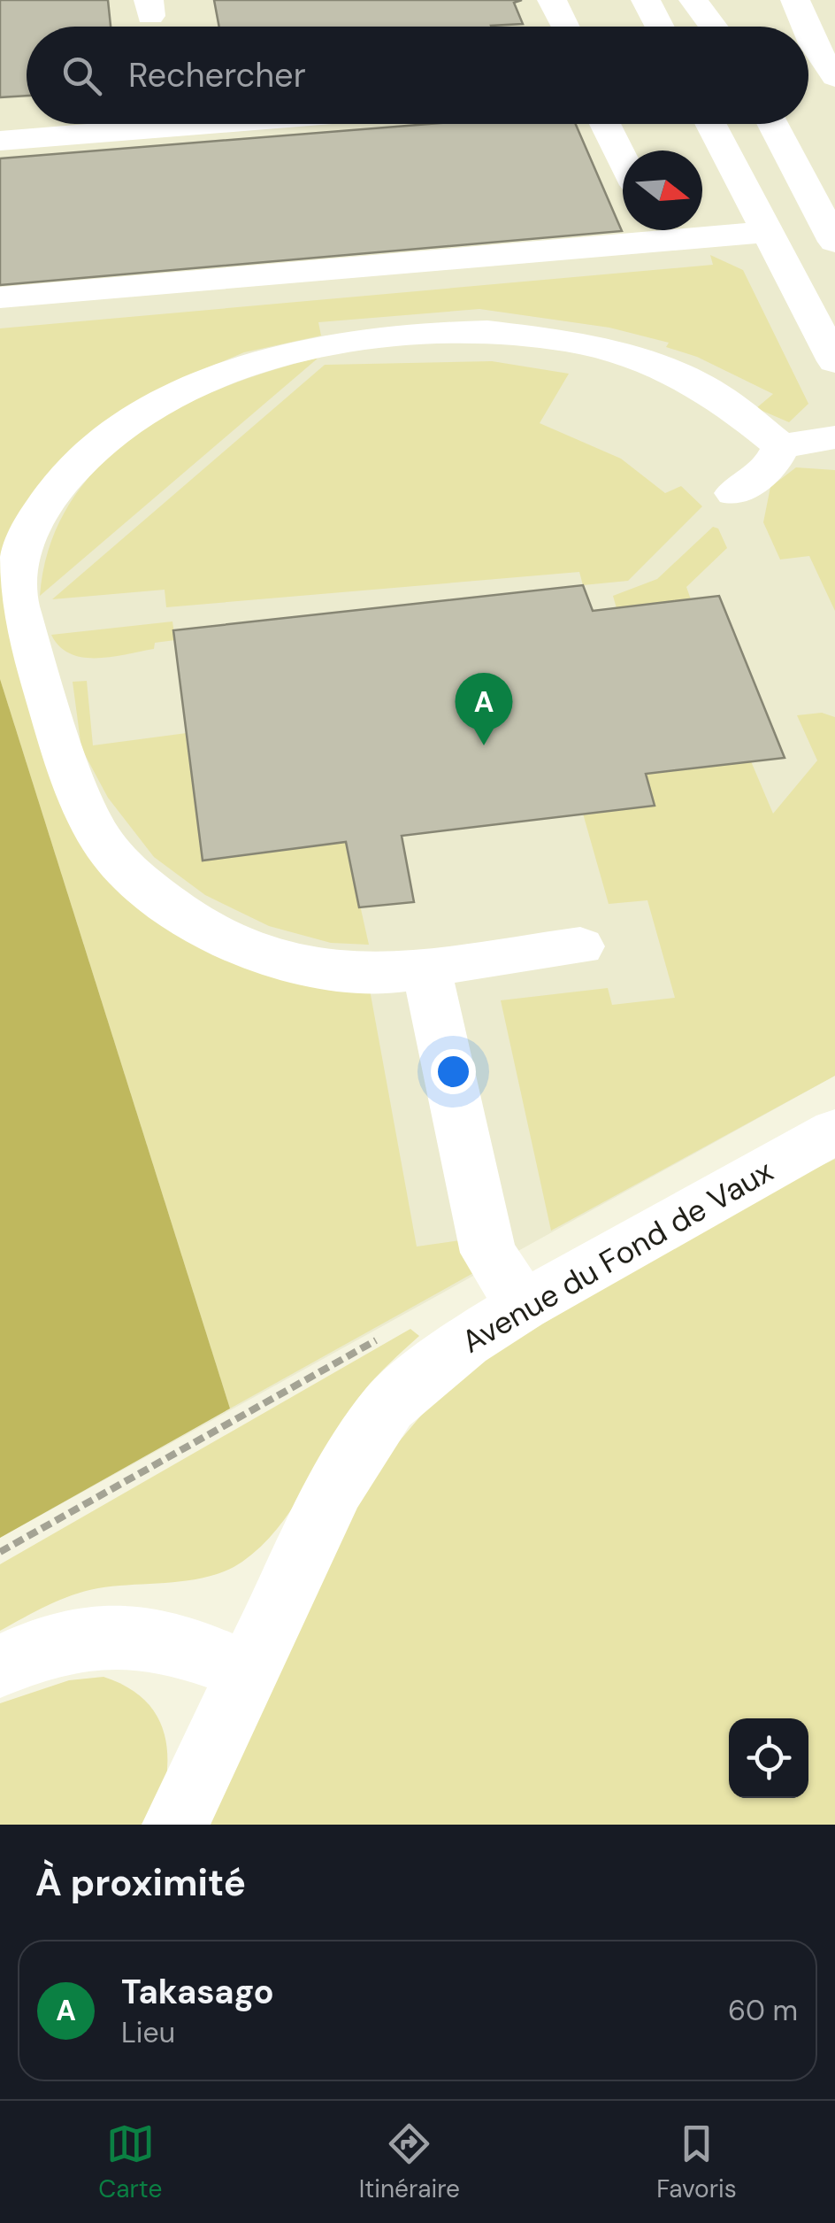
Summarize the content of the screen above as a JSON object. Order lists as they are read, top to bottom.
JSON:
{
  "streets": {
    "street": ["Avenue du Fond de Vaux"]
  },
  "north": "right",
  "page": {
    "search": "Rechercher",
    "pins": "A",
    "heading": "À proximité",
    "list": [
      {
        "mark": "A",
        "name": "Takasago",
        "note": "Lieu",
        "value": "60 m"
      }
    ],
    "nav": ["Carte", "Itinéraire", "Favoris"]
  }
}
